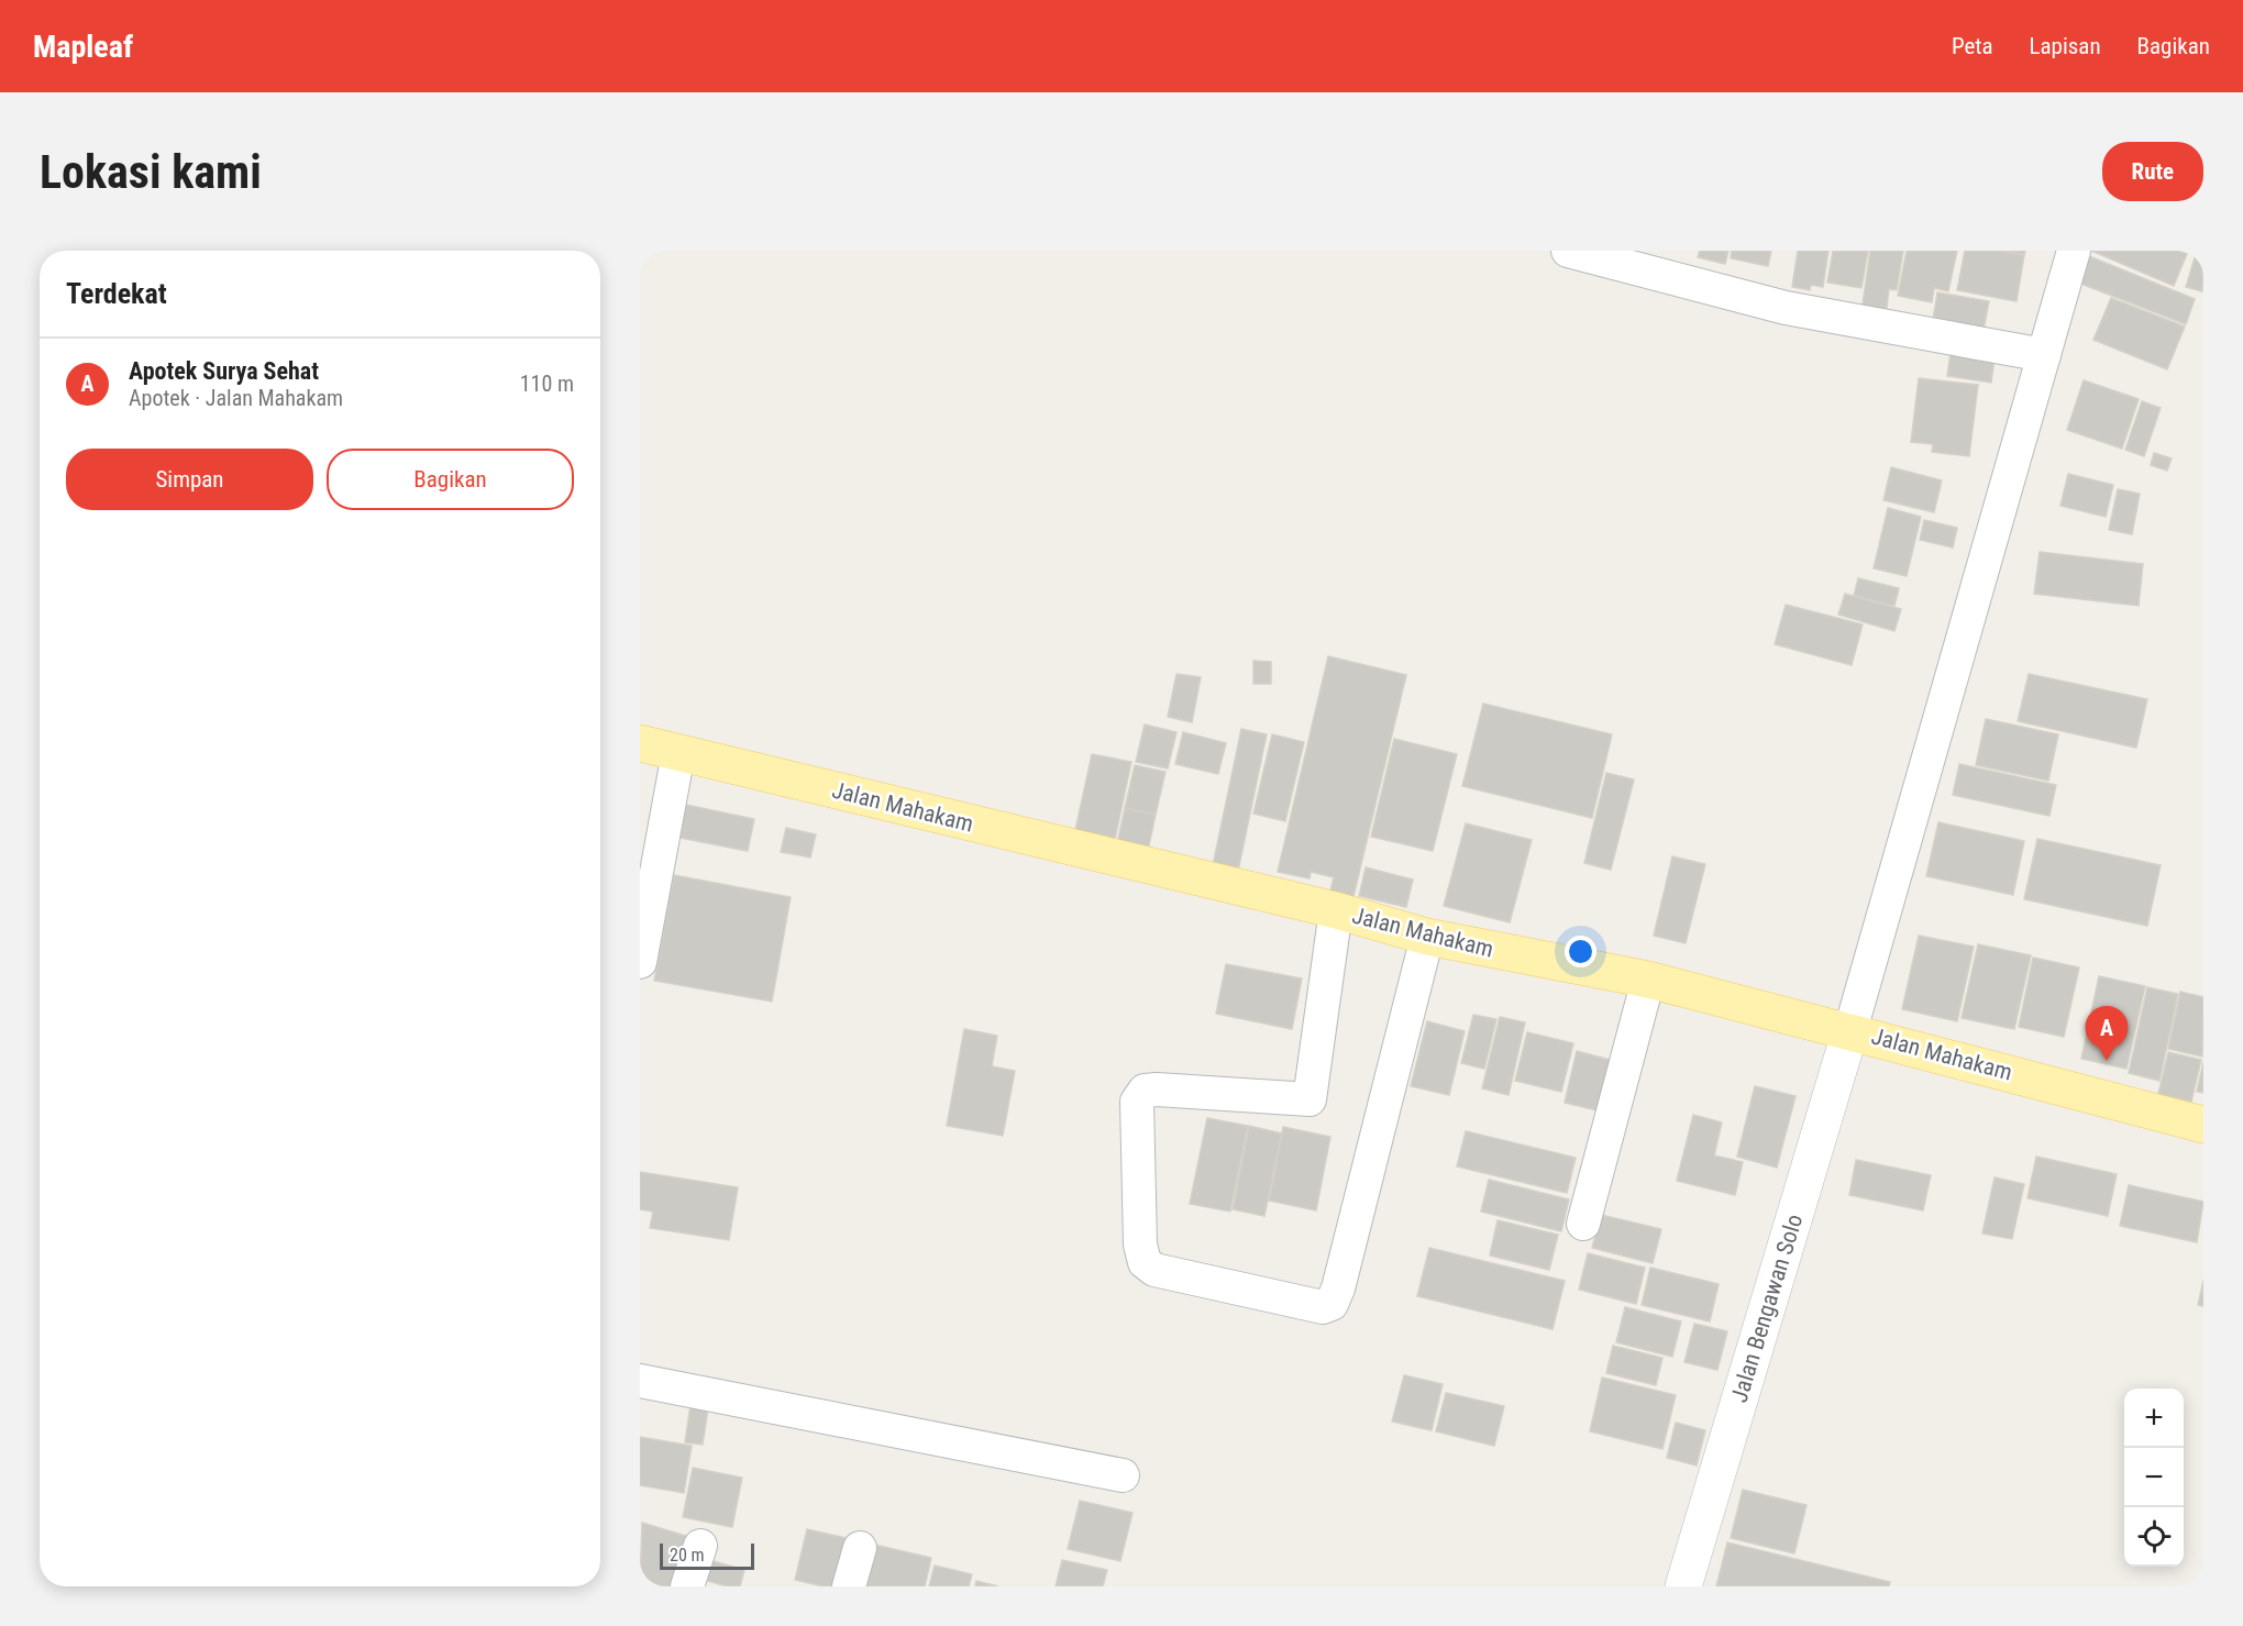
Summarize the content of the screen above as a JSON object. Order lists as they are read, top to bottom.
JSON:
{
  "streets": {
    "main road": ["Jalan Mahakam", "Jalan Bengawan Solo"]
  },
  "crossings": [
    ["Jalan Mahakam", "Jalan Bengawan Solo"]
  ],
  "scale_bar": "20 m",
  "page": {
    "header": "Mapleaf",
    "nav": ["Peta", "Lapisan", "Bagikan"],
    "buttons": [
      "Rute",
      ["Simpan", "Bagikan"]
    ],
    "title": "Lokasi kami",
    "heading": "Terdekat",
    "list": [
      {
        "mark": "A",
        "name": "Apotek Surya Sehat",
        "note": "Apotek · Jalan Mahakam",
        "value": "110 m"
      }
    ],
    "pins": "A",
    "map_buttons": ["+", "−"],
    "scale": "20 m"
  }
}
